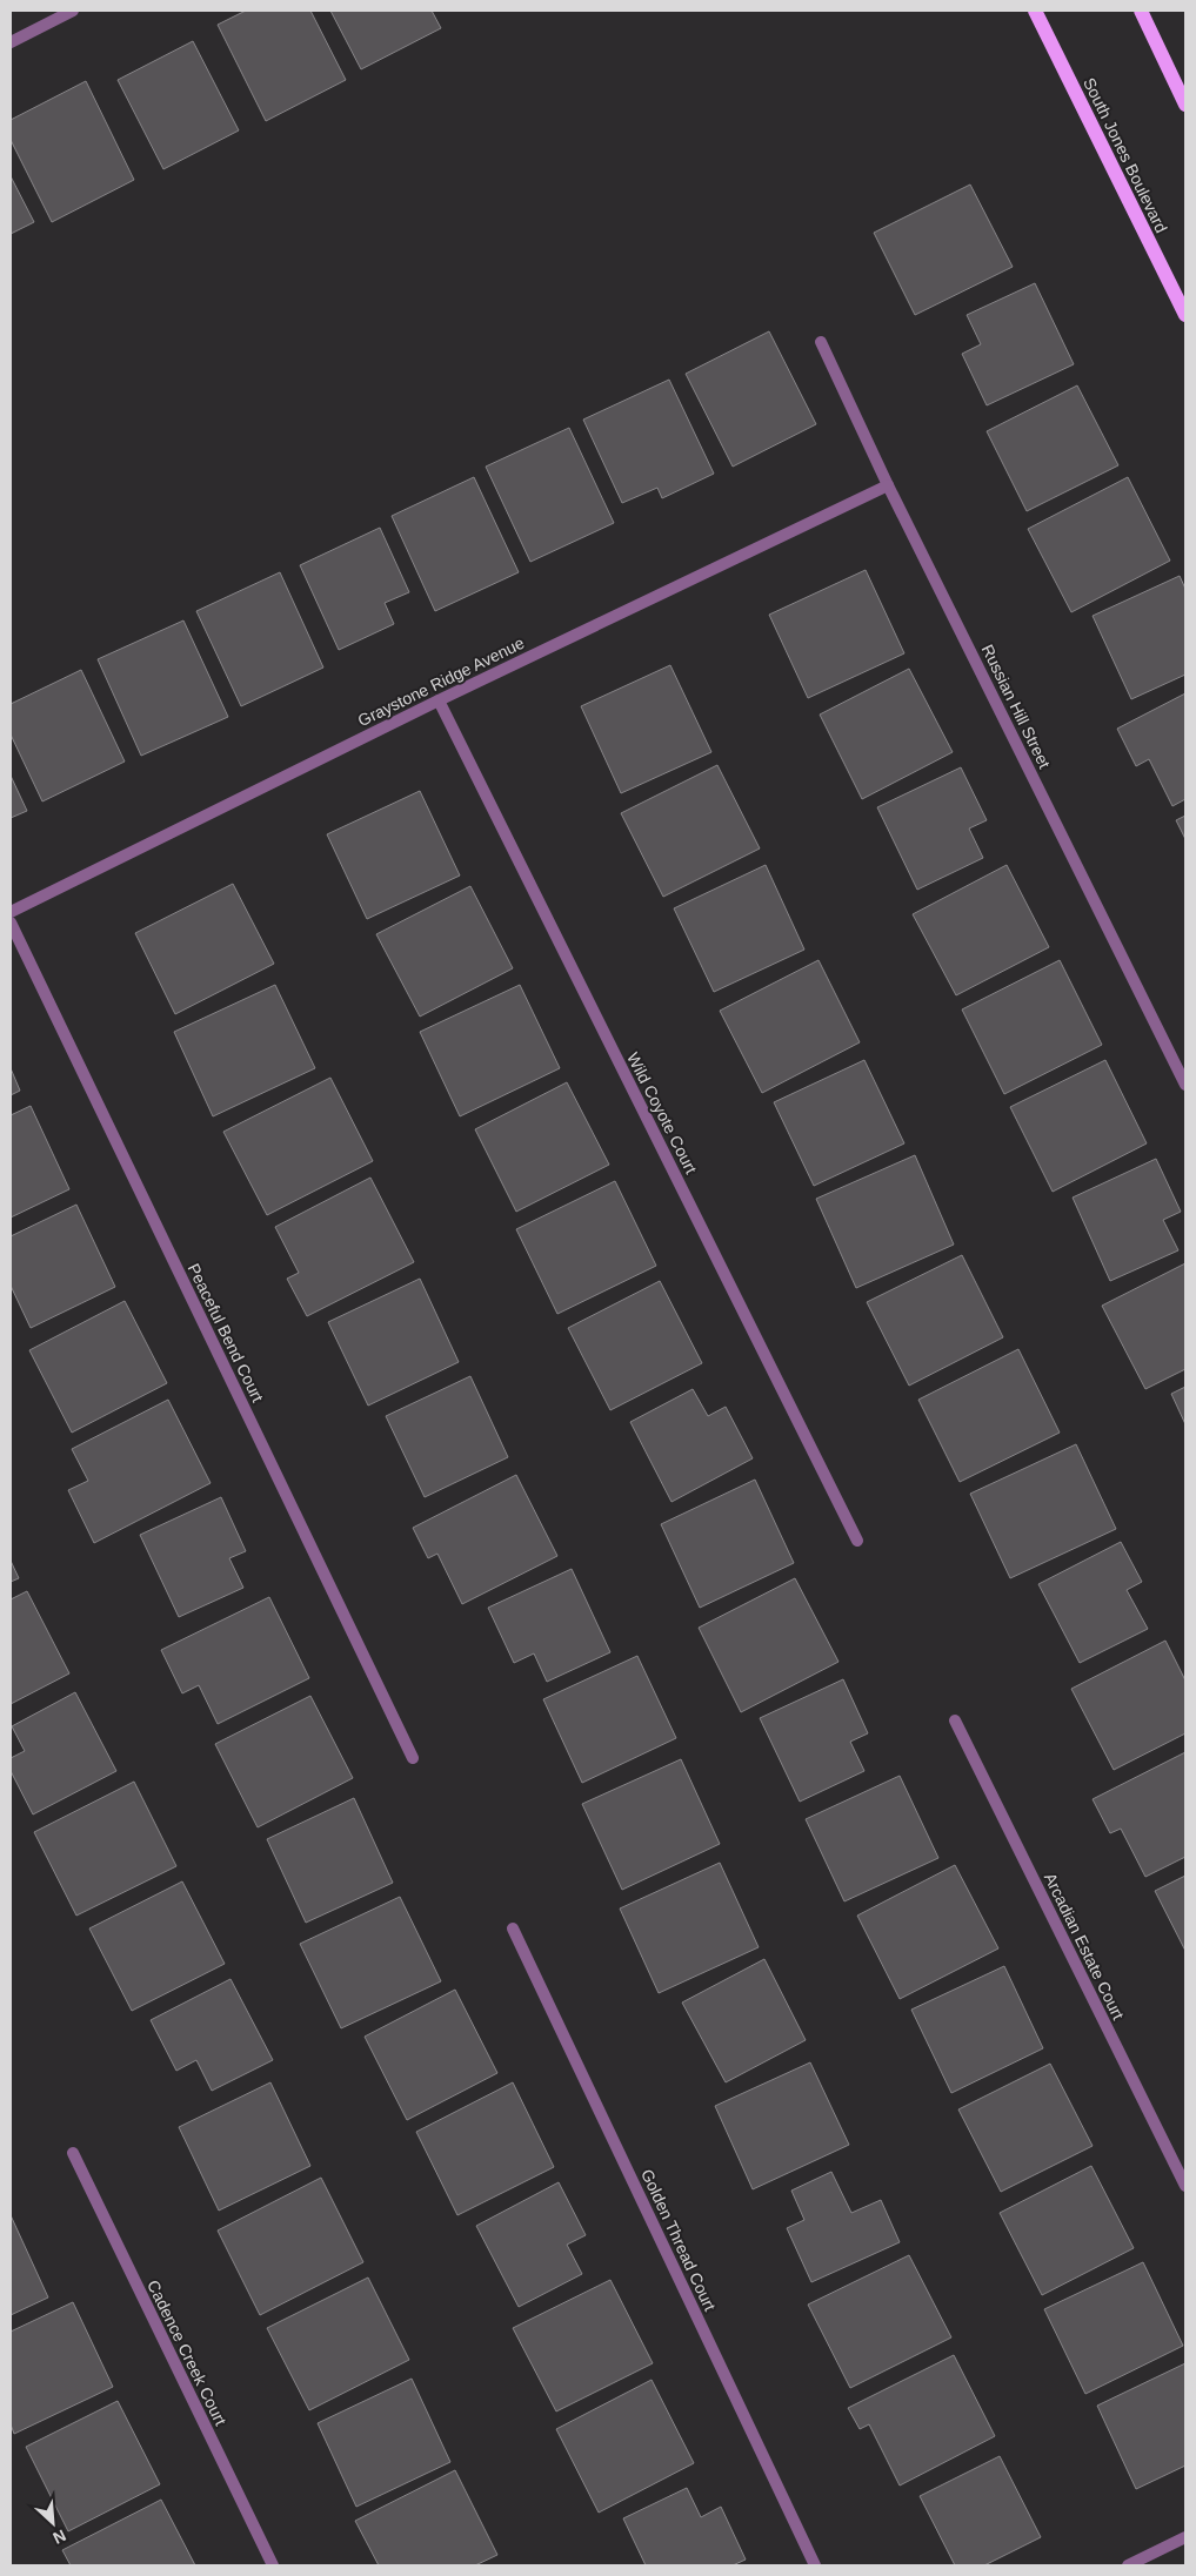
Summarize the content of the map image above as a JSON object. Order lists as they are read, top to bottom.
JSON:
{
  "streets": {
    "main road": ["South Jones Boulevard"],
    "street": [
      "Graystone Ridge Avenue",
      "Russian Hill Street",
      "Wild Coyote Court",
      "Peaceful Bend Court",
      "Arcadian Estate Court",
      "Golden Thread Court",
      "Cadence Creek Court"
    ]
  },
  "crossings": [
    ["Graystone Ridge Avenue", "Russian Hill Street"],
    ["Graystone Ridge Avenue", "Wild Coyote Court"]
  ],
  "north": "bottom right"
}
